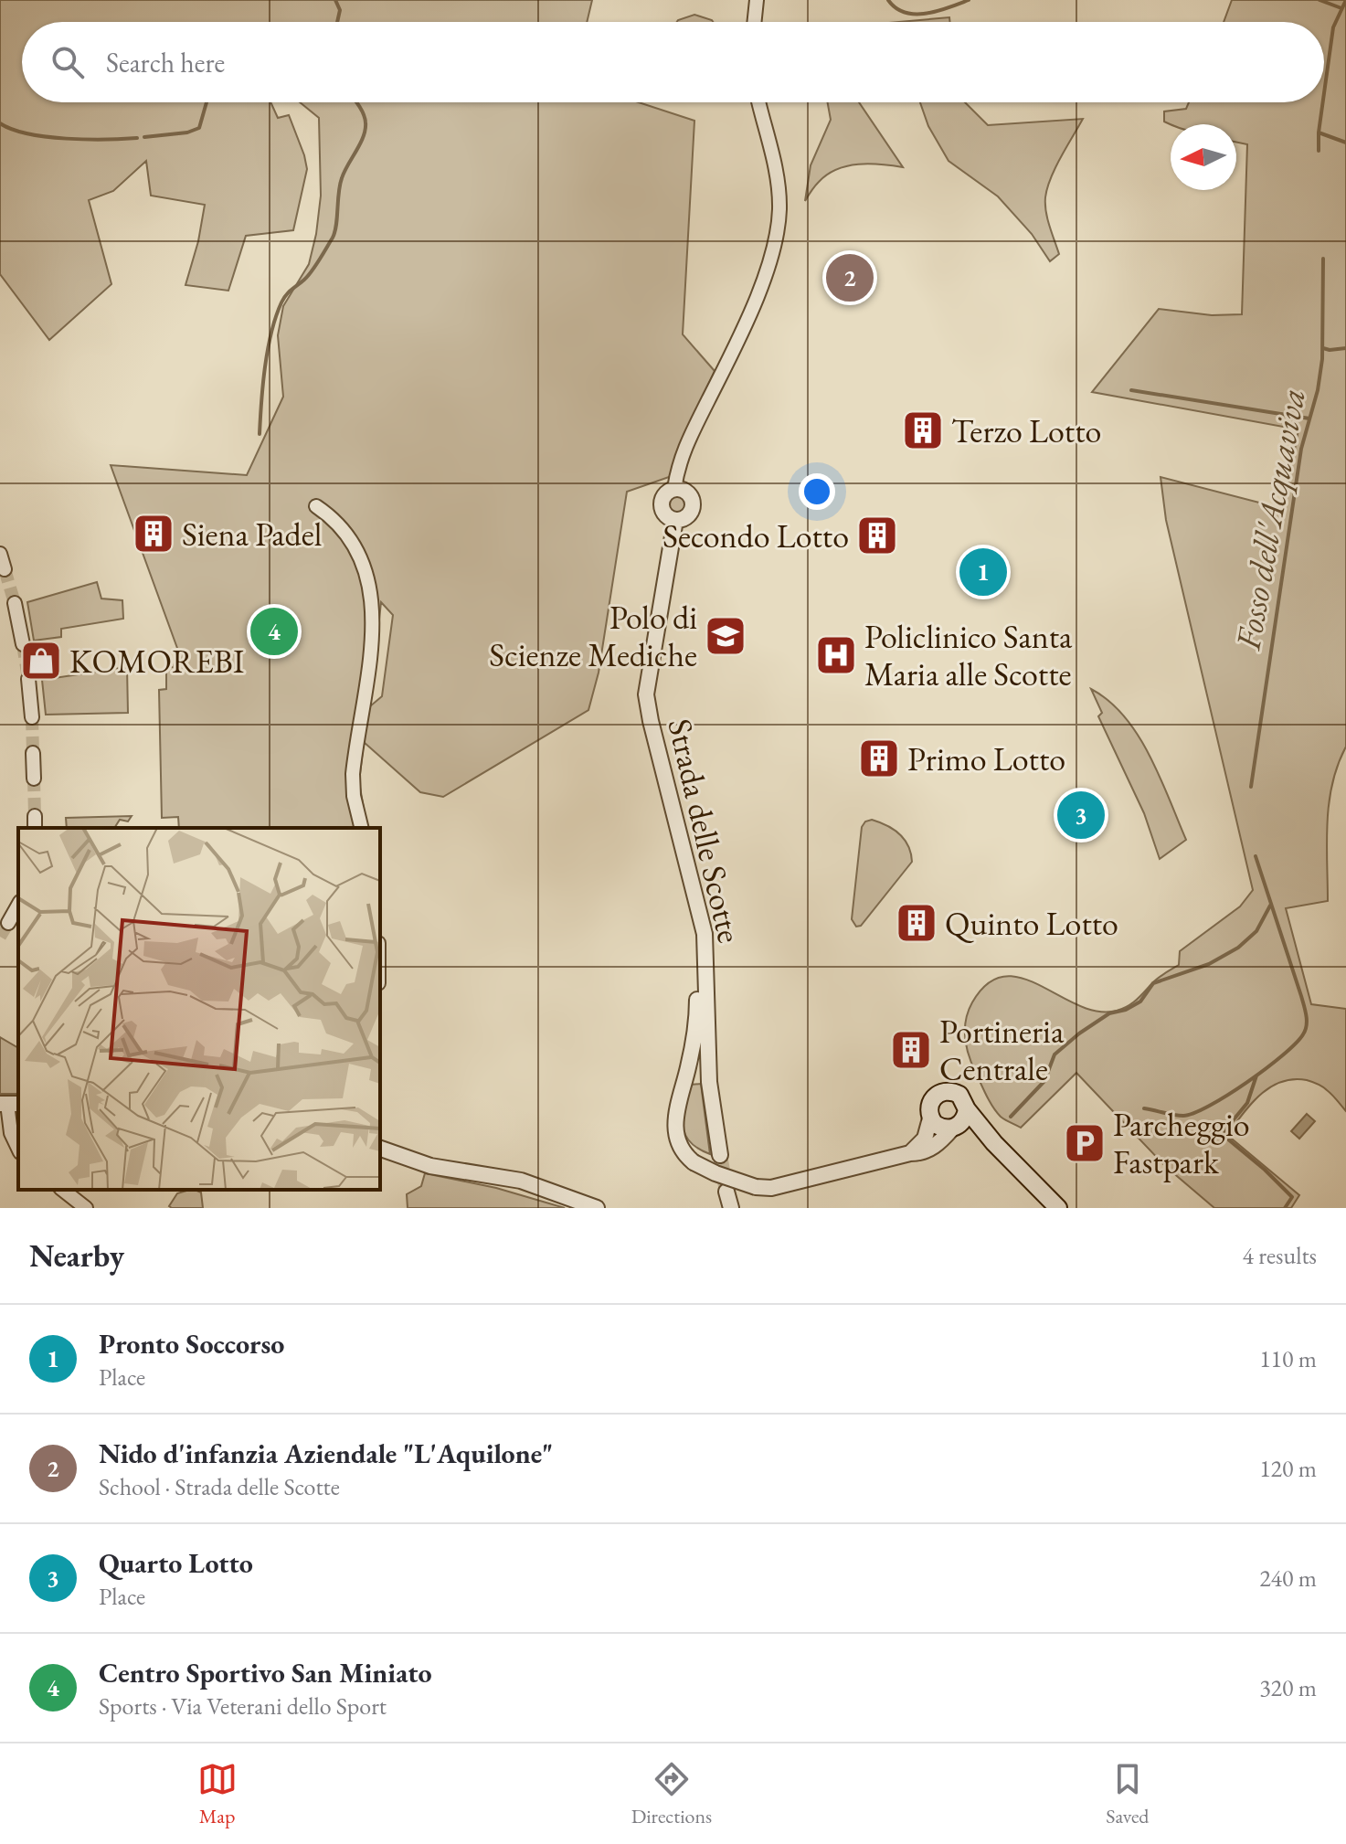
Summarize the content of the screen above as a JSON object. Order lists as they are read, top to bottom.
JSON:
{
  "streets": {
    "street": ["Strada delle Scotte"]
  },
  "water": ["Fosso dell'Acquaviva"],
  "places": {
    "building": [
      "Terzo Lotto",
      "Siena Padel",
      "Secondo Lotto",
      "Primo Lotto",
      "Quinto Lotto",
      "Portineria Centrale"
    ],
    "school or university": ["Polo di Scienze Mediche"],
    "hospital": ["Policlinico Santa Maria alle Scotte"],
    "shop": ["KOMOREBI"],
    "parking": ["Parcheggio Fastpark"]
  },
  "north": "left",
  "page": {
    "search": "Search here",
    "pins": [
      "2",
      "1",
      "4",
      "3"
    ],
    "heading": ["Nearby", "4 results"],
    "list": [
      {
        "mark": "1",
        "name": "Pronto Soccorso",
        "note": "Place",
        "value": "110 m"
      },
      {
        "mark": "2",
        "name": "Nido d'infanzia Aziendale \"L'Aquilone\"",
        "note": "School · Strada delle Scotte",
        "value": "120 m"
      },
      {
        "mark": "3",
        "name": "Quarto Lotto",
        "note": "Place",
        "value": "240 m"
      },
      {
        "mark": "4",
        "name": "Centro Sportivo San Miniato",
        "note": "Sports · Via Veterani dello Sport",
        "value": "320 m"
      }
    ],
    "nav": ["Map", "Directions", "Saved"]
  }
}
